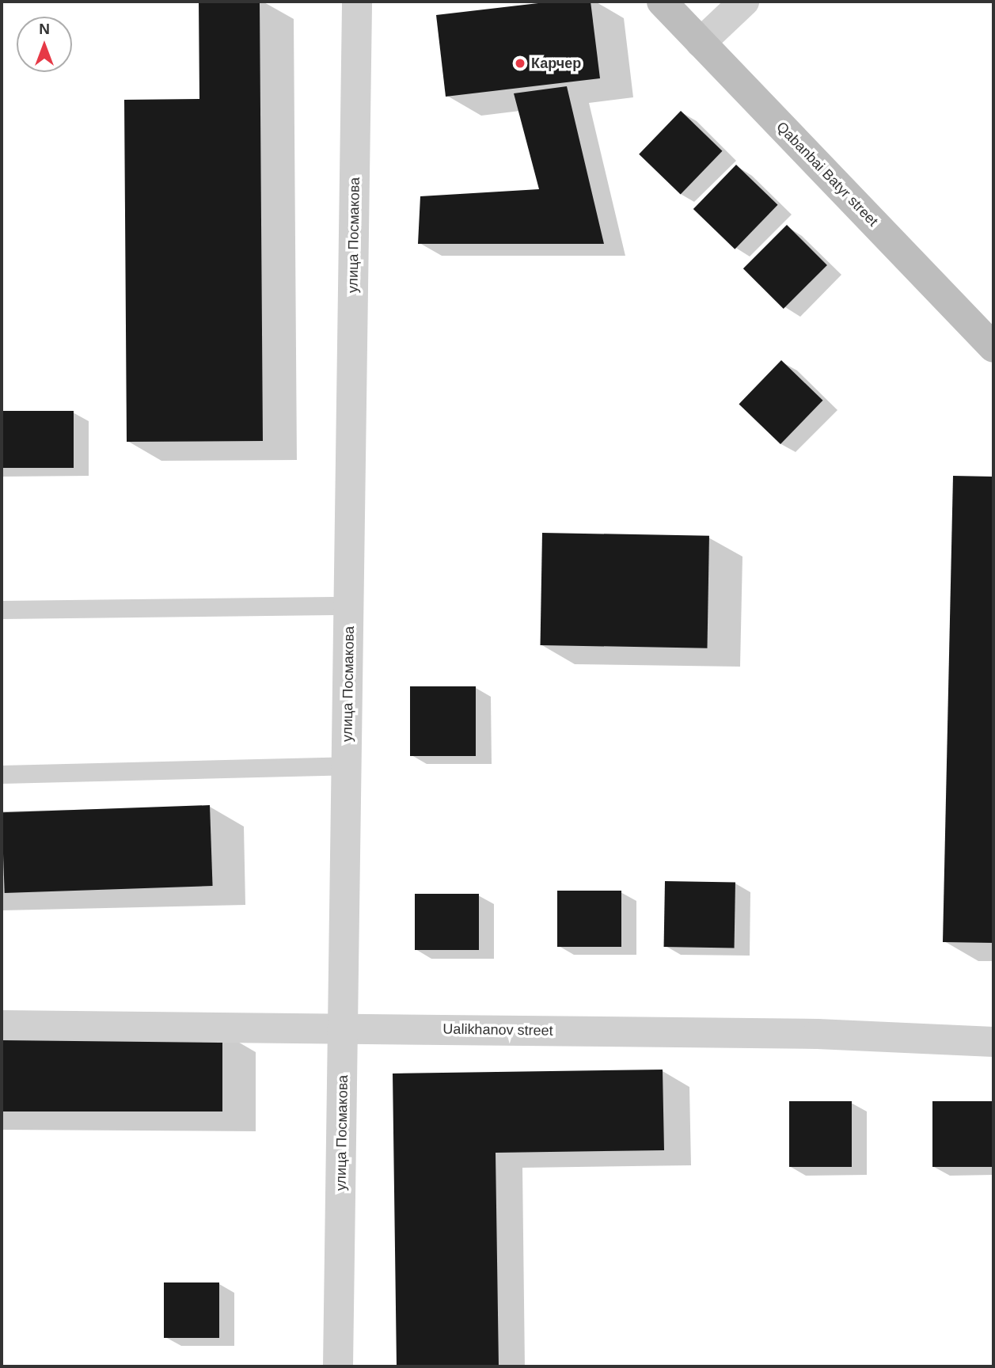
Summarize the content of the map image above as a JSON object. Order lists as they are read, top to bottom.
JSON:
{
  "streets": {
    "main road": ["Qabanbai Batyr street"],
    "street": ["улица Посмакова", "Ualikhanov street"]
  },
  "crossings": [
    ["улица Посмакова", "Ualikhanov street"]
  ],
  "places": ["Карчер"],
  "north": "top"
}
